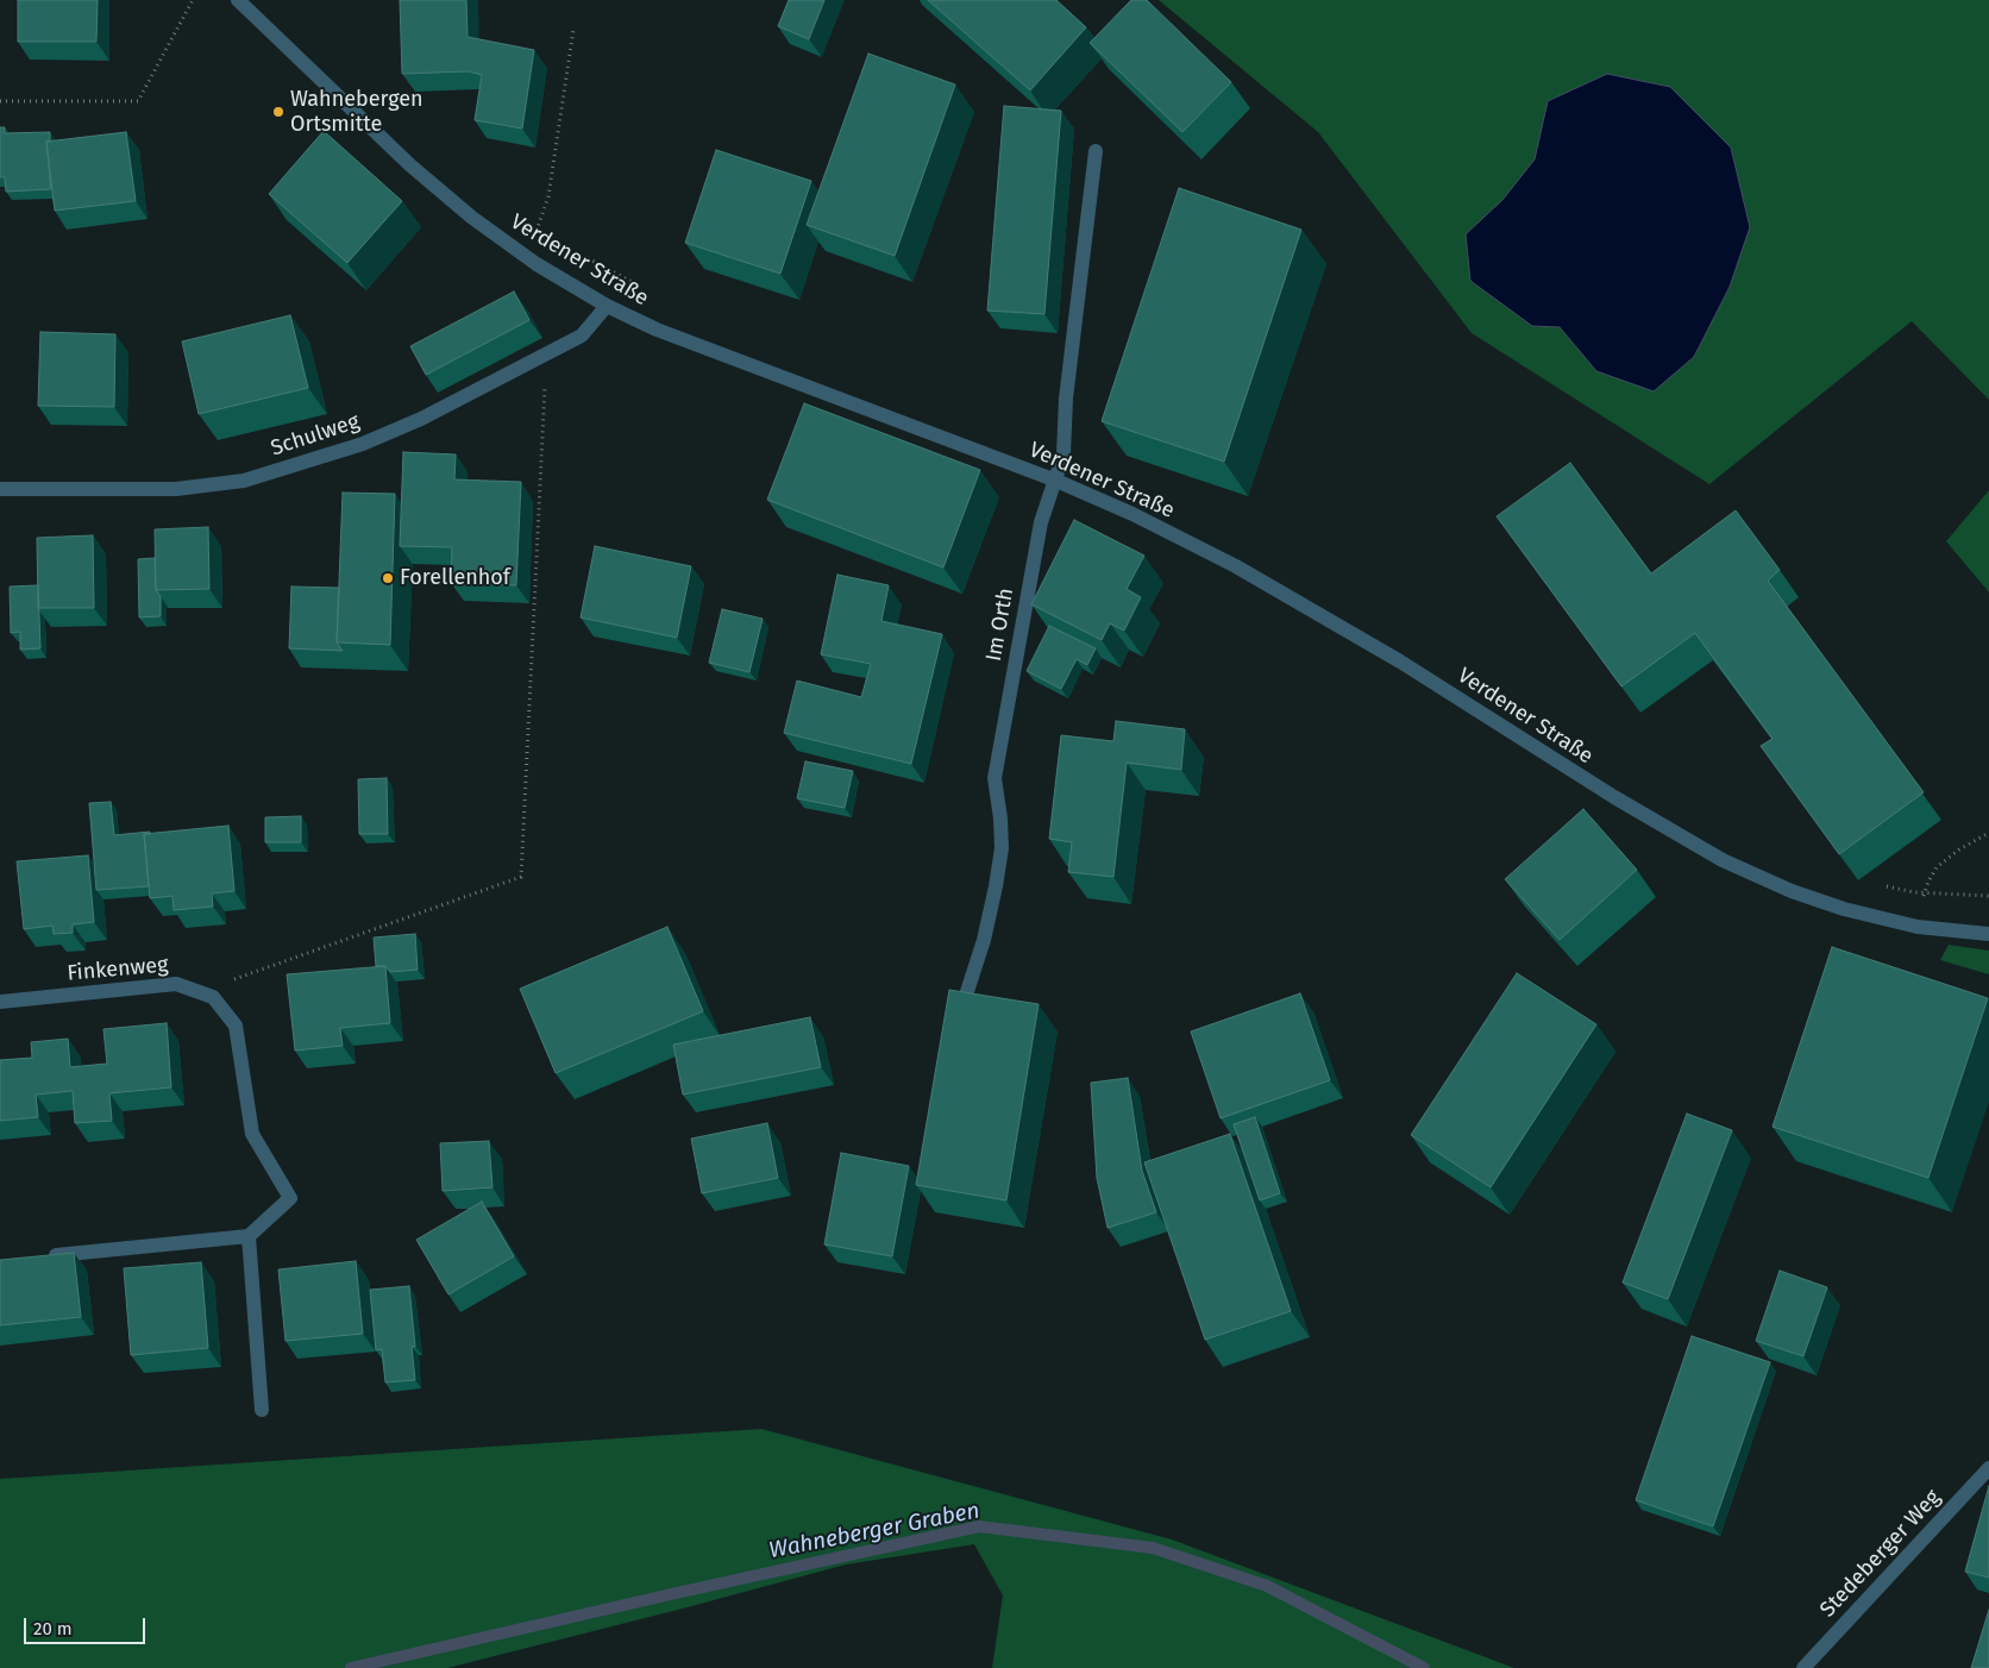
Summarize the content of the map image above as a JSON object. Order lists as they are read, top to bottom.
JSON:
{
  "streets": {
    "street": [
      "Verdener Straße",
      "Schulweg",
      "Im Orth",
      "Finkenweg",
      "Stedeberger Weg"
    ]
  },
  "crossings": [
    ["Verdener Straße", "Schulweg"],
    ["Verdener Straße", "Im Orth"]
  ],
  "water": ["Wahneberger Graben"],
  "places": ["Wahnebergen Ortsmitte", "Forellenhof"],
  "scale_bar": "20 m"
}
